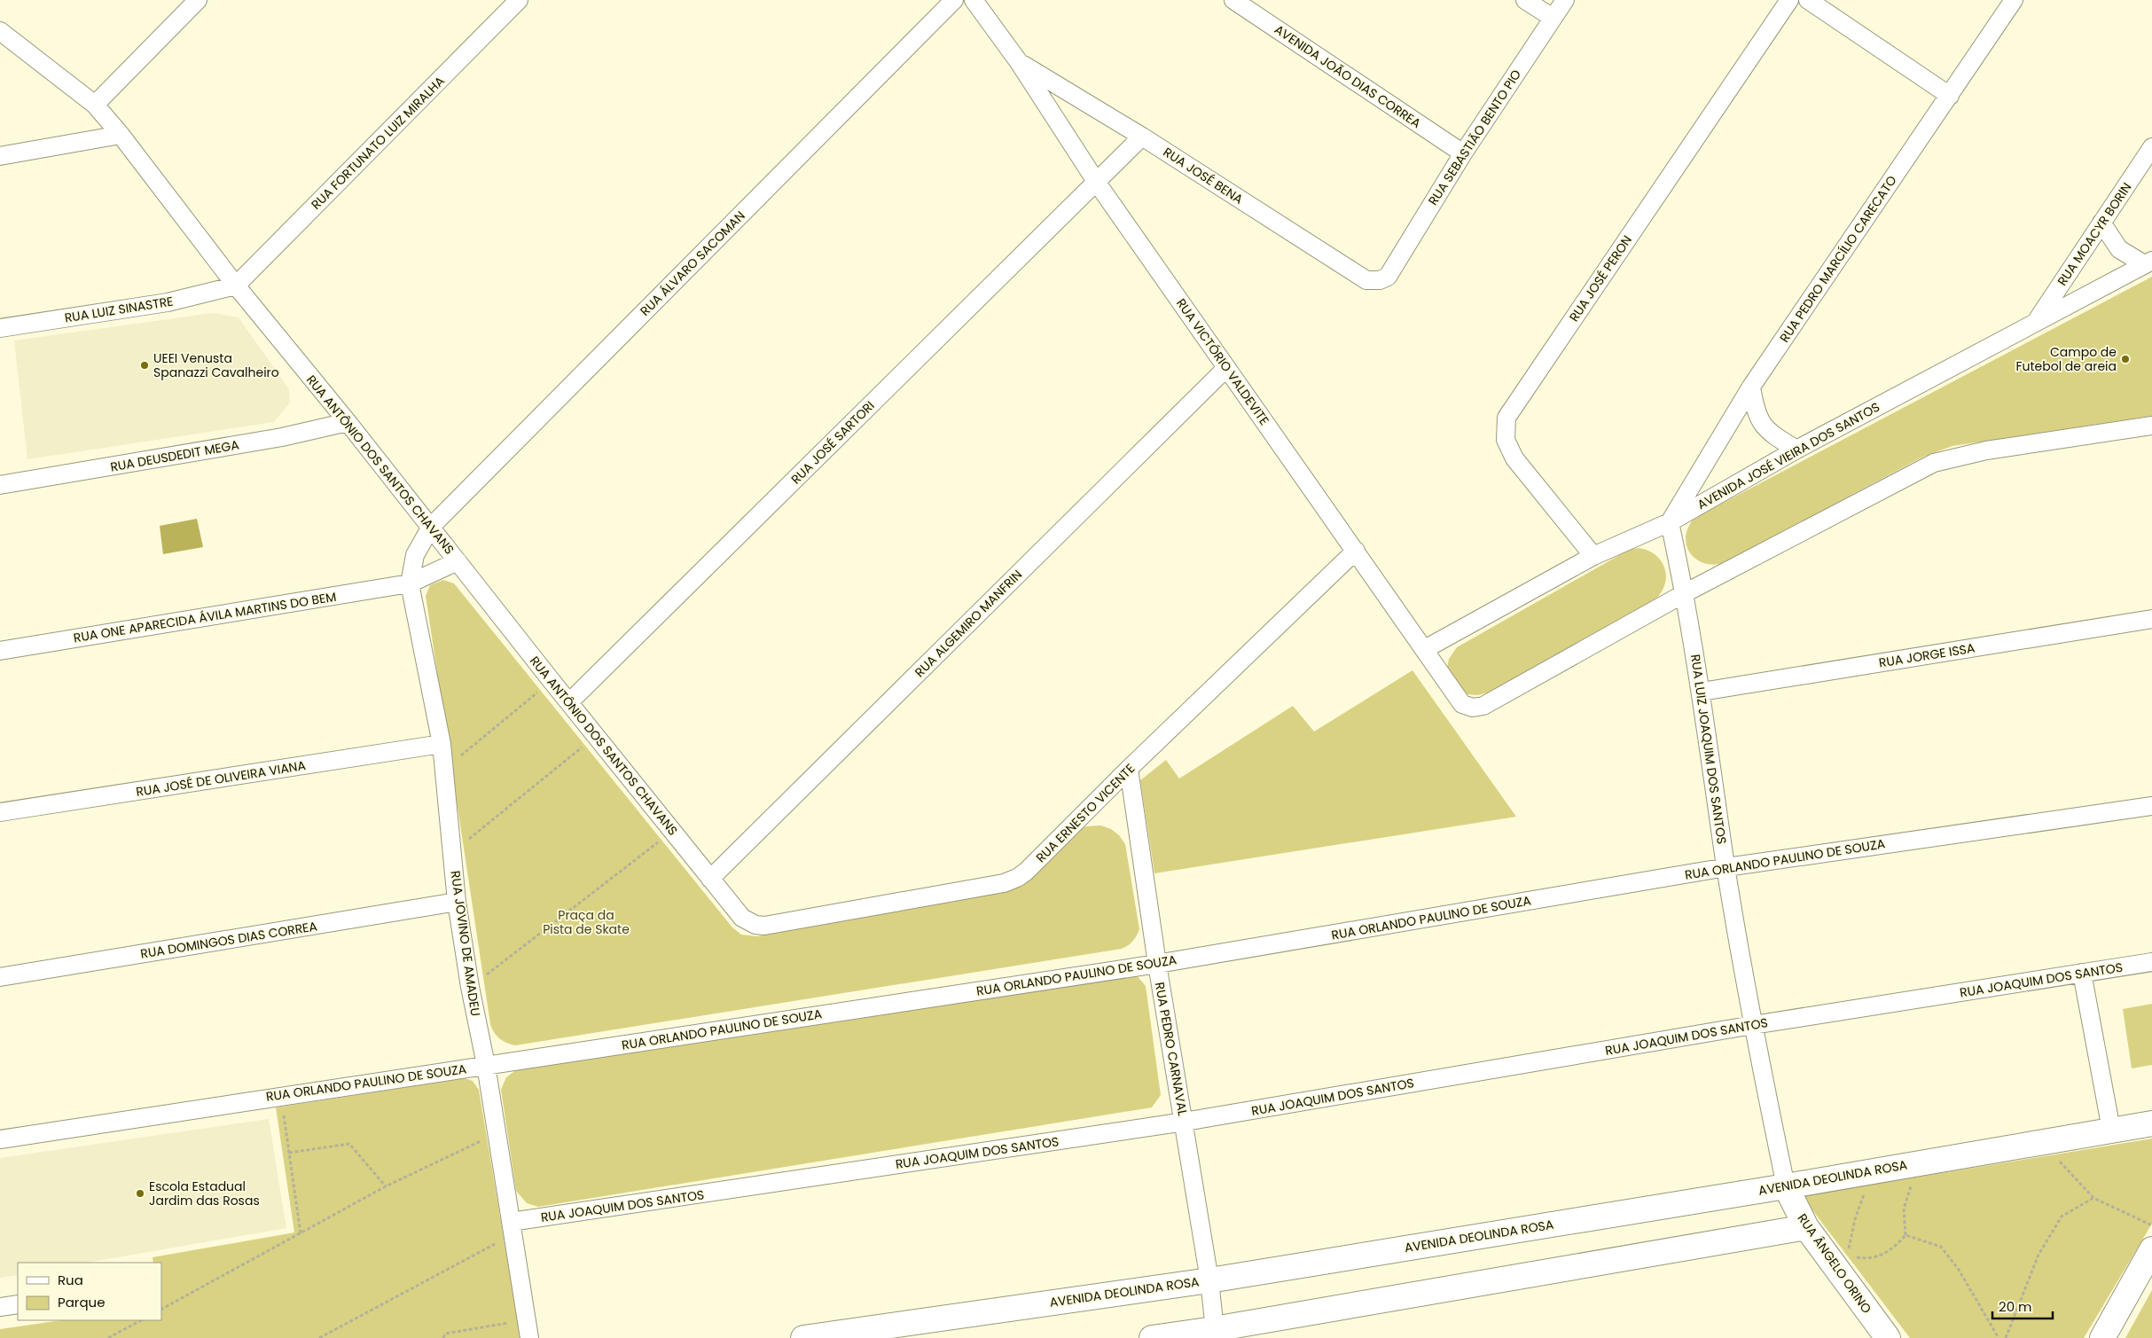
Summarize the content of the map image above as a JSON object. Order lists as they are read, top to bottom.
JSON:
{
  "streets": {
    "street": [
      "AVENIDA JOÃO DIAS CORREA",
      "RUA SEBASTIÃO BENTO PIO",
      "RUA FORTUNATO LUIZ MIRALHA",
      "RUA JOSÉ BENA",
      "RUA MOACYR BORIN",
      "RUA PEDRO MARCÍLIO CARECATO",
      "RUA ÁLVARO SACOMAN",
      "RUA JOSÉ PERON",
      "RUA LUIZ SINASTRE",
      "RUA VICTÓRIO VALDEVITE",
      "RUA JOSÉ SARTORI",
      "RUA DEUSDEDIT MEGA",
      "AVENIDA JOSÉ VIEIRA DOS SANTOS",
      "RUA ANTÔNIO DOS SANTOS CHAVANS",
      "RUA ONE APARECIDA ÁVILA MARTINS DO BEM",
      "RUA ALGEMIRO MANFRIN",
      "RUA JORGE ISSA",
      "RUA LUIZ JOAQUIM DOS SANTOS",
      "RUA JOSÉ DE OLIVEIRA VIANA",
      "RUA ERNESTO VICENTE",
      "RUA ORLANDO PAULINO DE SOUZA",
      "RUA DOMINGOS DIAS CORREA",
      "RUA JOVINO DE AMADEU",
      "RUA JOAQUIM DOS SANTOS",
      "RUA PEDRO CARNAVAL",
      "AVENIDA DEOLINDA ROSA",
      "RUA ÂNGELO ORINO"
    ]
  },
  "crossings": [
    ["AVENIDA JOÃO DIAS CORREA", "RUA SEBASTIÃO BENTO PIO"],
    ["RUA SEBASTIÃO BENTO PIO", "RUA JOSÉ BENA"],
    ["RUA FORTUNATO LUIZ MIRALHA", "RUA LUIZ SINASTRE"],
    ["RUA FORTUNATO LUIZ MIRALHA", "RUA ANTÔNIO DOS SANTOS CHAVANS"],
    ["RUA JOSÉ BENA", "RUA VICTÓRIO VALDEVITE"],
    ["RUA JOSÉ BENA", "RUA JOSÉ SARTORI"],
    ["RUA MOACYR BORIN", "AVENIDA JOSÉ VIEIRA DOS SANTOS"],
    ["RUA PEDRO MARCÍLIO CARECATO", "AVENIDA JOSÉ VIEIRA DOS SANTOS"],
    ["RUA PEDRO MARCÍLIO CARECATO", "RUA LUIZ JOAQUIM DOS SANTOS"],
    ["RUA ÁLVARO SACOMAN", "RUA ANTÔNIO DOS SANTOS CHAVANS"],
    ["RUA ÁLVARO SACOMAN", "RUA JOVINO DE AMADEU"],
    ["RUA JOSÉ PERON", "AVENIDA JOSÉ VIEIRA DOS SANTOS"],
    ["RUA LUIZ SINASTRE", "RUA ANTÔNIO DOS SANTOS CHAVANS"],
    ["RUA VICTÓRIO VALDEVITE", "RUA JOSÉ SARTORI"],
    ["RUA VICTÓRIO VALDEVITE", "AVENIDA JOSÉ VIEIRA DOS SANTOS"],
    ["RUA VICTÓRIO VALDEVITE", "RUA ALGEMIRO MANFRIN"],
    ["RUA VICTÓRIO VALDEVITE", "RUA LUIZ JOAQUIM DOS SANTOS"],
    ["RUA VICTÓRIO VALDEVITE", "RUA ERNESTO VICENTE"],
    ["RUA JOSÉ SARTORI", "RUA ANTÔNIO DOS SANTOS CHAVANS"],
    ["RUA DEUSDEDIT MEGA", "RUA ANTÔNIO DOS SANTOS CHAVANS"],
    ["AVENIDA JOSÉ VIEIRA DOS SANTOS", "RUA LUIZ JOAQUIM DOS SANTOS"],
    ["RUA ANTÔNIO DOS SANTOS CHAVANS", "RUA ONE APARECIDA ÁVILA MARTINS DO BEM"],
    ["RUA ANTÔNIO DOS SANTOS CHAVANS", "RUA ALGEMIRO MANFRIN"],
    ["RUA ANTÔNIO DOS SANTOS CHAVANS", "RUA ERNESTO VICENTE"],
    ["RUA ANTÔNIO DOS SANTOS CHAVANS", "RUA JOVINO DE AMADEU"],
    ["RUA ONE APARECIDA ÁVILA MARTINS DO BEM", "RUA JOVINO DE AMADEU"],
    ["RUA JORGE ISSA", "RUA LUIZ JOAQUIM DOS SANTOS"],
    ["RUA LUIZ JOAQUIM DOS SANTOS", "RUA ORLANDO PAULINO DE SOUZA"],
    ["RUA LUIZ JOAQUIM DOS SANTOS", "RUA JOAQUIM DOS SANTOS"],
    ["RUA LUIZ JOAQUIM DOS SANTOS", "AVENIDA DEOLINDA ROSA"],
    ["RUA LUIZ JOAQUIM DOS SANTOS", "RUA ÂNGELO ORINO"],
    ["RUA JOSÉ DE OLIVEIRA VIANA", "RUA JOVINO DE AMADEU"],
    ["RUA ERNESTO VICENTE", "RUA PEDRO CARNAVAL"],
    ["RUA ORLANDO PAULINO DE SOUZA", "RUA JOVINO DE AMADEU"],
    ["RUA ORLANDO PAULINO DE SOUZA", "RUA PEDRO CARNAVAL"],
    ["RUA DOMINGOS DIAS CORREA", "RUA JOVINO DE AMADEU"],
    ["RUA JOVINO DE AMADEU", "RUA JOAQUIM DOS SANTOS"],
    ["RUA JOAQUIM DOS SANTOS", "RUA PEDRO CARNAVAL"],
    ["RUA PEDRO CARNAVAL", "AVENIDA DEOLINDA ROSA"],
    ["AVENIDA DEOLINDA ROSA", "RUA ÂNGELO ORINO"]
  ],
  "parks": ["Praça da Pista de Skate"],
  "places": ["Campo de Futebol de areia", "UEEI Venusta Spanazzi Cavalheiro", "Escola Estadual Jardim das Rosas"],
  "legend": ["Rua", "Parque"],
  "scale_bar": "20 m"
}
